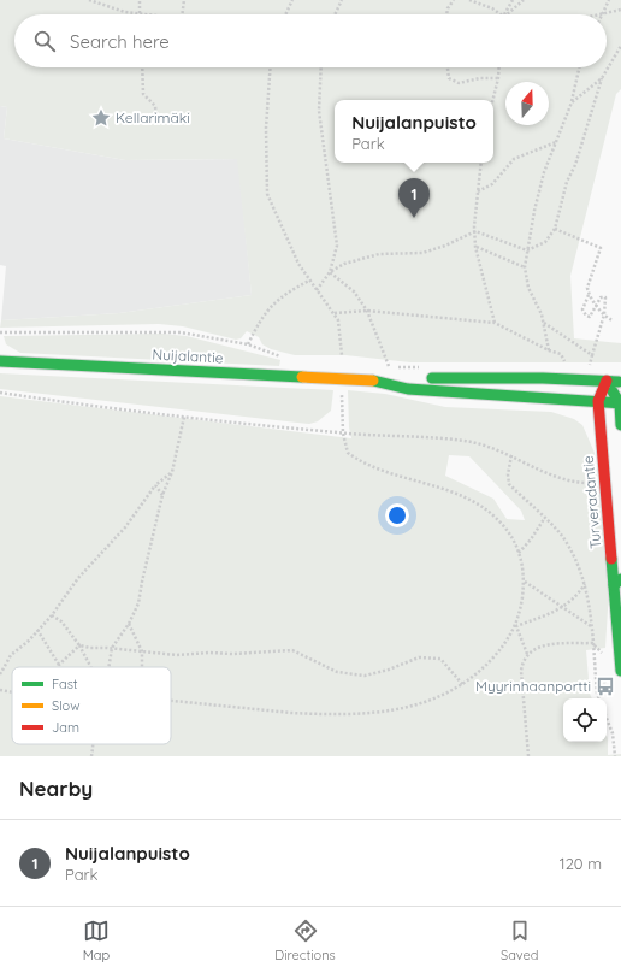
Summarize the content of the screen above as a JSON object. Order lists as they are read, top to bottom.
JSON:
{
  "streets": {
    "main road": ["Nuijalantie", "Turveradantie"]
  },
  "crossings": [
    ["Nuijalantie", "Turveradantie"]
  ],
  "places": {
    "place": ["Kellarimäki"],
    "bus stop": ["Myyrinhaanportti"]
  },
  "legend": ["Fast", "Slow", "Jam"],
  "north": "top",
  "page": {
    "search": "Search here",
    "popup": ["Nuijalanpuisto", "Park"],
    "pins": "1",
    "heading": "Nearby",
    "list": [
      {
        "mark": "1",
        "name": "Nuijalanpuisto",
        "note": "Park",
        "value": "120 m"
      }
    ],
    "nav": ["Map", "Directions", "Saved"]
  }
}
